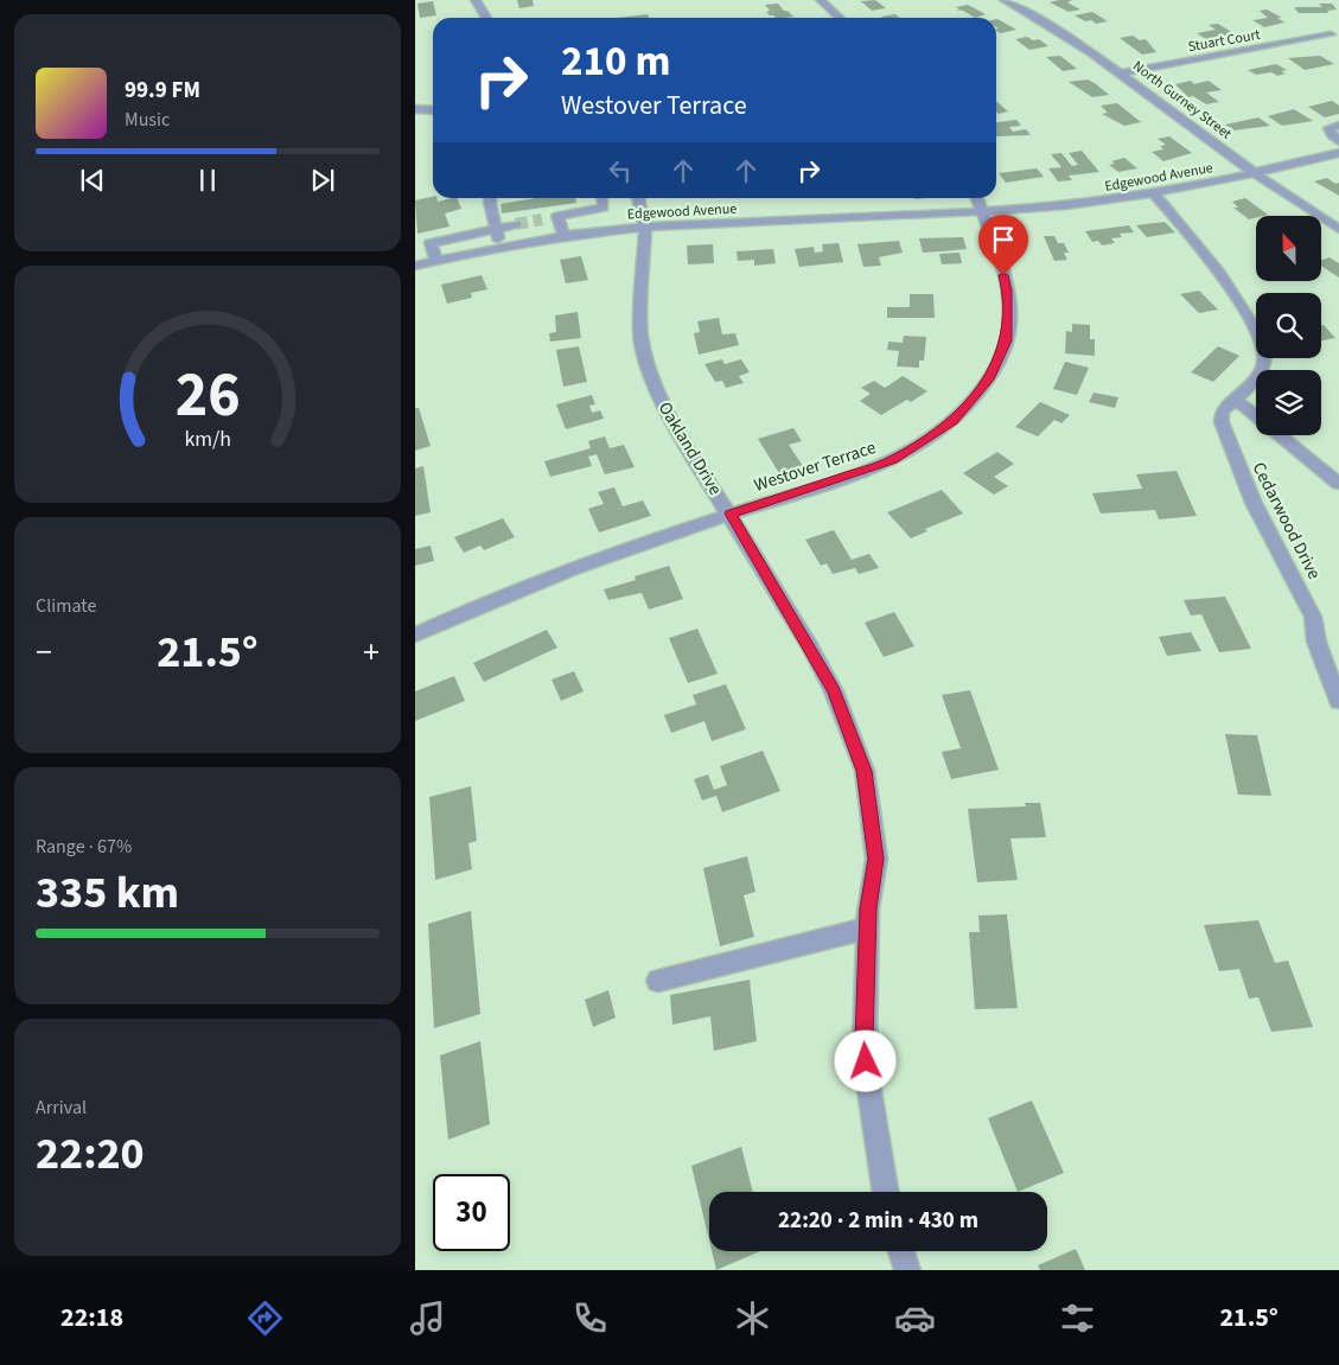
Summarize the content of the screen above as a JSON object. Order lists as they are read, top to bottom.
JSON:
{
  "streets": {
    "street": [
      "Stuart Court",
      "North Gurney Street",
      "Edgewood Avenue",
      "Oakland Drive",
      "Westover Terrace",
      "Cedarwood Drive"
    ]
  },
  "crossings": [
    ["Stuart Court", "North Gurney Street"],
    ["North Gurney Street", "Edgewood Avenue"],
    ["Edgewood Avenue", "Oakland Drive"],
    ["Edgewood Avenue", "Westover Terrace"],
    ["Edgewood Avenue", "Cedarwood Drive"],
    ["Oakland Drive", "Westover Terrace"]
  ],
  "north": "top",
  "page": {
    "turn": ["210 m", "Westover Terrace"],
    "song": ["99.9 FM", "Music"],
    "tile": [
      "Climate",
      ["Range · 67%", "335 km"],
      ["Arrival", "22:20"]
    ],
    "heat": ["−", "21.5°", "+"],
    "limit": "30",
    "trip": "22:20 · 2 min · 430 m",
    "tabs": ["22:18", "21.5°"],
    "gauge": ["26", "km/h"]
  }
}
